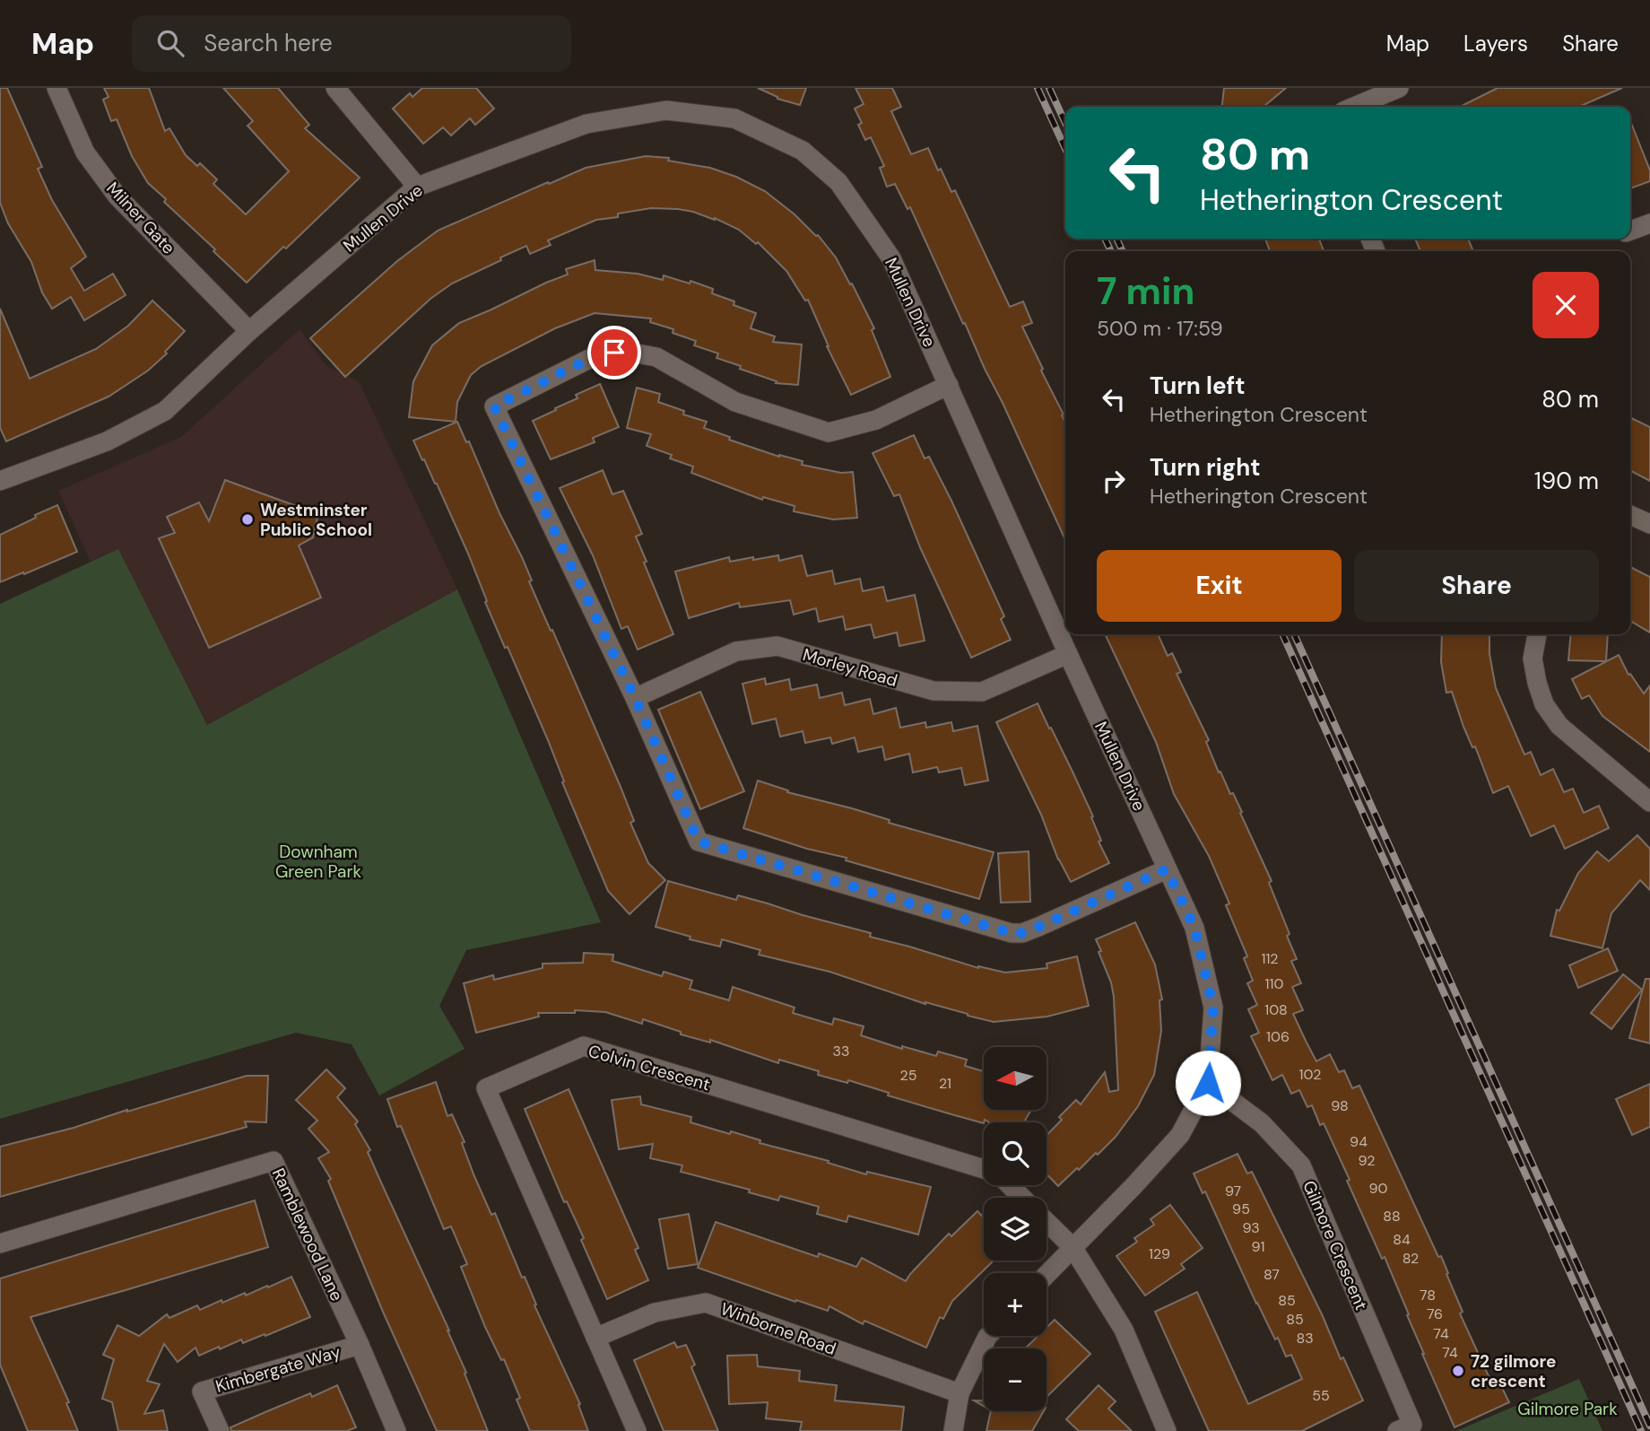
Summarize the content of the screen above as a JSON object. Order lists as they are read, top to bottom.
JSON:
{
  "streets": {
    "street": [
      "Milner Gate",
      "Mullen Drive",
      "Morley Road",
      "Colvin Crescent",
      "Ramblewood Lane",
      "Gilmore Crescent",
      "Winborne Road",
      "Kimbergate Way"
    ]
  },
  "crossings": [
    ["Milner Gate", "Mullen Drive"],
    ["Mullen Drive", "Morley Road"],
    ["Mullen Drive", "Colvin Crescent"],
    ["Mullen Drive", "Gilmore Crescent"],
    ["Colvin Crescent", "Winborne Road"],
    ["Ramblewood Lane", "Kimbergate Way"]
  ],
  "parks": ["Downham Green Park", "Gilmore Park"],
  "places": ["Westminster Public School", "72 gilmore crescent"],
  "house_numbers": [
    "112",
    "110",
    "108",
    "106",
    "33",
    "102",
    "25",
    "21",
    "98",
    "94",
    "92",
    "90",
    "97",
    "95",
    "88",
    "93",
    "84",
    "91",
    "129",
    "82",
    "87",
    "78",
    "85",
    "76",
    "85",
    "74",
    "83",
    "74",
    "55"
  ],
  "north": "left",
  "page": {
    "header": "Map",
    "search": "Search here",
    "nav": ["Map", "Layers", "Share"],
    "turn": ["80 m", "Hetherington Crescent"],
    "heading": ["7 min", "500 m · 17:59"],
    "list": [
      {
        "name": "Turn left",
        "note": "Hetherington Crescent",
        "value": "80 m"
      },
      {
        "name": "Turn right",
        "note": "Hetherington Crescent",
        "value": "190 m"
      }
    ],
    "buttons": ["Exit", "Share"],
    "map_buttons": ["+", "−"]
  }
}
